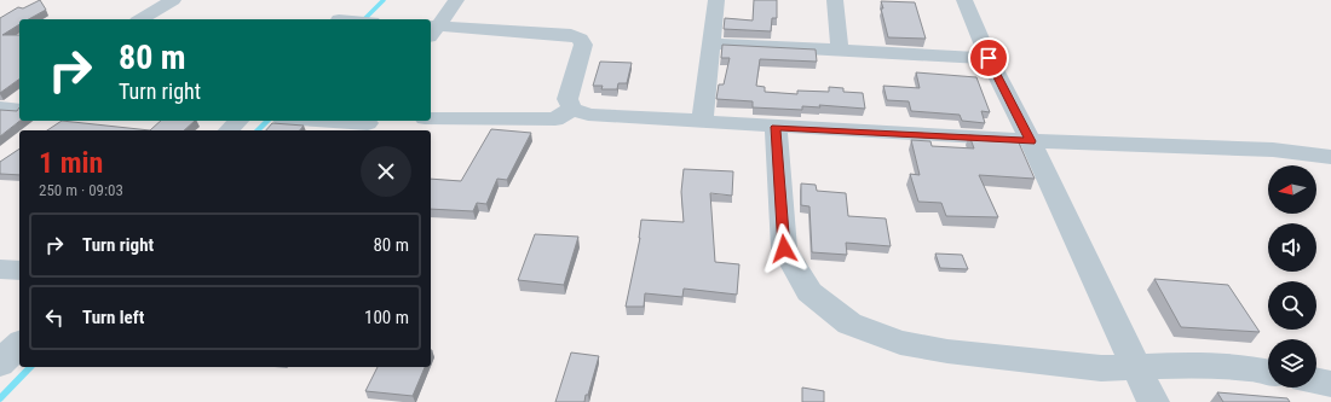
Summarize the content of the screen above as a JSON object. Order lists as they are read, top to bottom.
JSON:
{
  "north": "left",
  "page": {
    "turn": ["80 m", "Turn right"],
    "heading": ["1 min", "250 m · 09:03"],
    "list": [
      {
        "name": "Turn right",
        "value": "80 m"
      },
      {
        "name": "Turn left",
        "value": "100 m"
      }
    ]
  }
}
